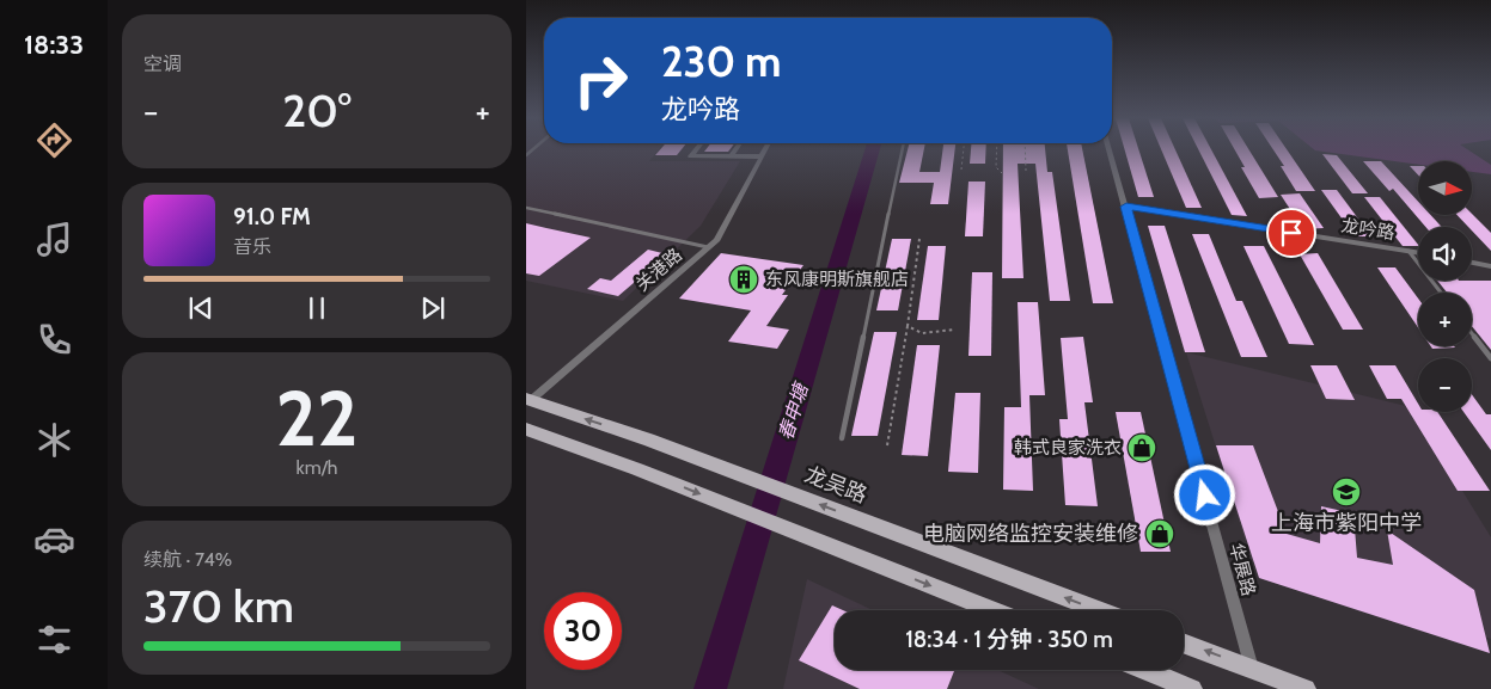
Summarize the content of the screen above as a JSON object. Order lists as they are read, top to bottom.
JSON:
{
  "streets": {
    "main road": ["龙吴路"],
    "street": ["龙吟路", "关港路", "华展路"]
  },
  "crossings": [
    ["龙吟路", "华展路"],
    ["关港路", "龙吴路"]
  ],
  "water": ["春申塘"],
  "places": {
    "building": ["东风康明斯旗舰店"],
    "shop": ["韩式良家洗衣", "电脑网络监控安装维修"],
    "school or university": ["上海市紫阳中学"]
  },
  "north": "right",
  "page": {
    "tabs": "18:33",
    "tile": [
      "空调",
      ["22", "km/h"],
      ["续航 · 74%", "370 km"]
    ],
    "turn": ["230 m", "龙吟路"],
    "heat": ["−", "20°", "+"],
    "map_buttons": ["+", "−"],
    "song": ["91.0 FM", "音乐"],
    "limit": "30",
    "trip": "18:34 · 1 分钟 · 350 m"
  }
}
